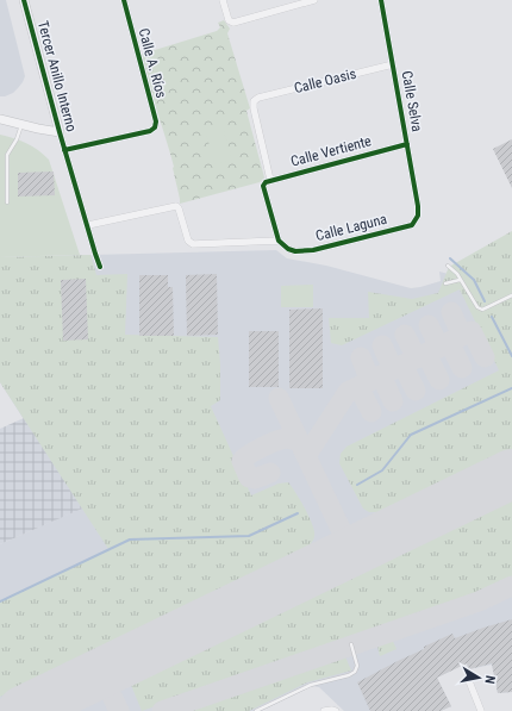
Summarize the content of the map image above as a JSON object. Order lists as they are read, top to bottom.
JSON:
{
  "streets": {
    "street": [
      "Calle A. Ríos",
      "Tercer Anillo Interno",
      "Calle Oasis",
      "Calle Selva",
      "Calle Vertiente",
      "Calle Laguna"
    ]
  },
  "crossings": [
    ["Calle A. Ríos", "Tercer Anillo Interno"],
    ["Tercer Anillo Interno", "Calle Laguna"],
    ["Calle Oasis", "Calle Selva"],
    ["Calle Oasis", "Calle Vertiente"],
    ["Calle Selva", "Calle Vertiente"],
    ["Calle Selva", "Calle Laguna"],
    ["Calle Vertiente", "Calle Laguna"]
  ],
  "north": "right"
}
